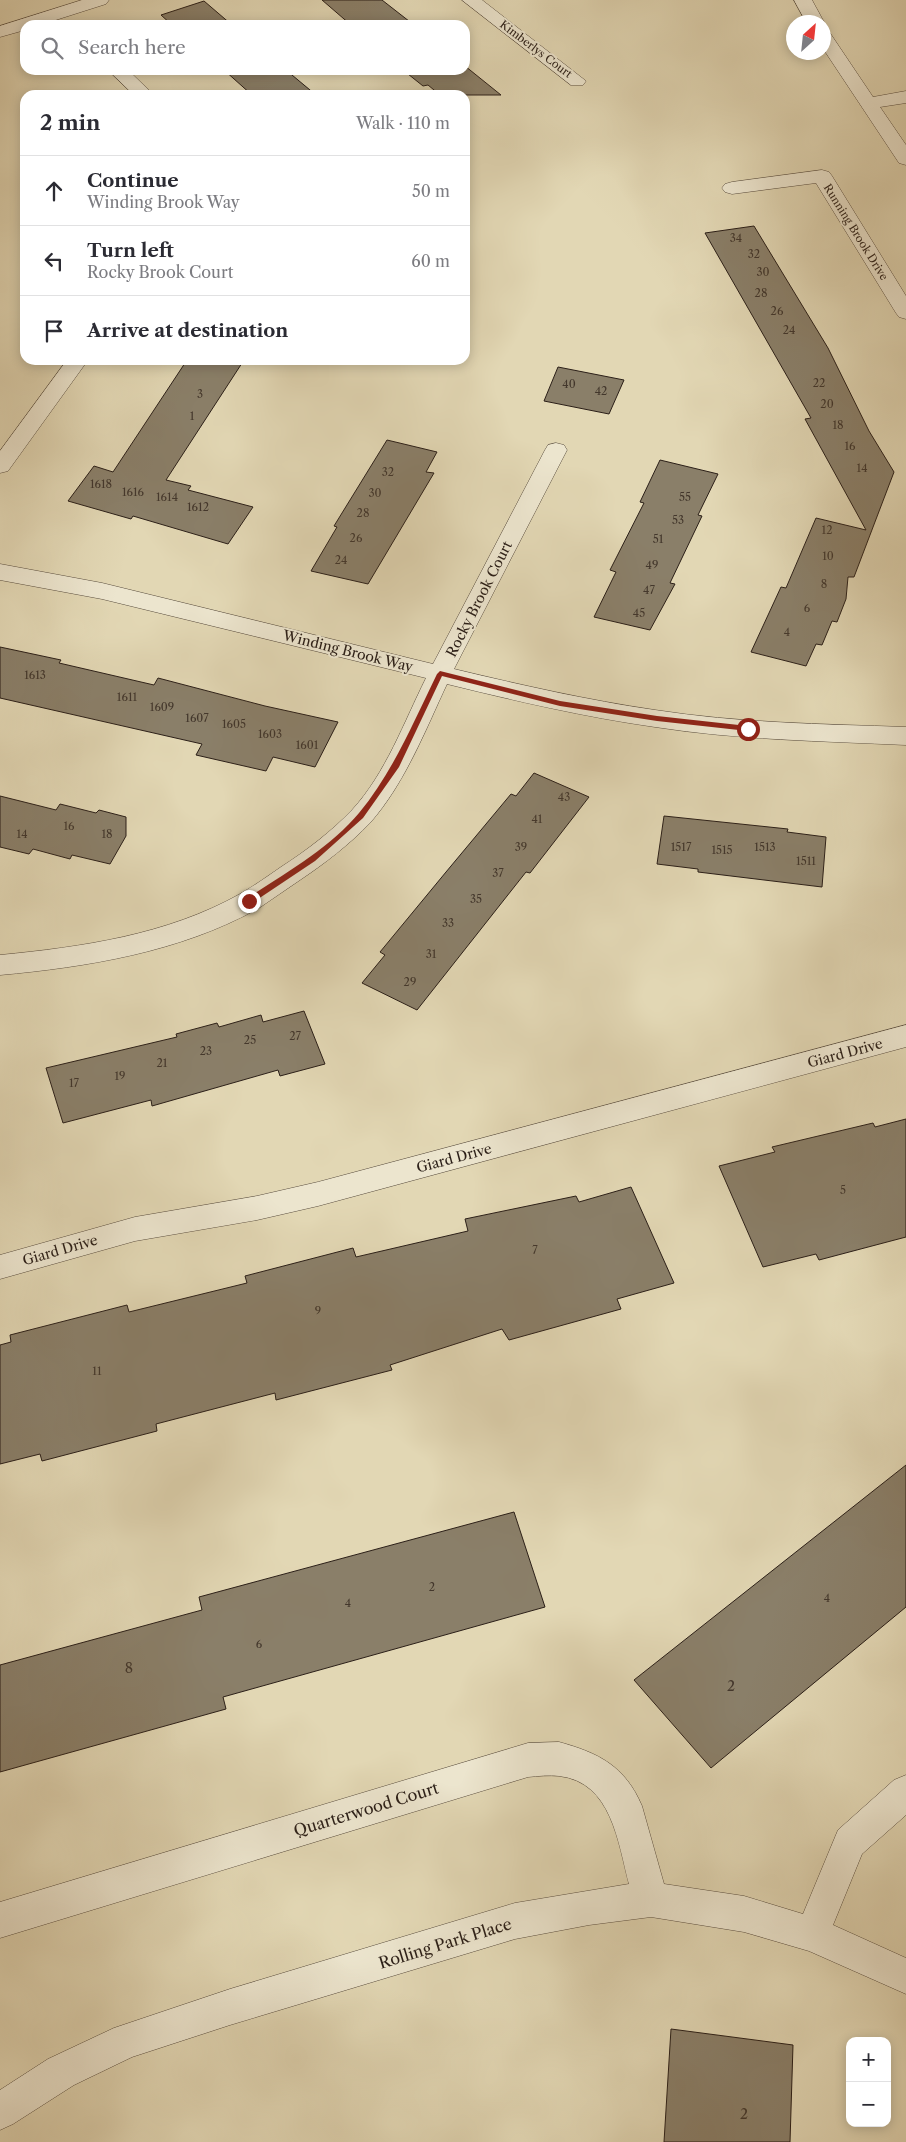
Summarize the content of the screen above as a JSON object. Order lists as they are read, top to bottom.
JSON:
{
  "streets": {
    "street": [
      "Kimberlys Court",
      "Running Brook Drive",
      "Rocky Brook Court",
      "Winding Brook Way",
      "Giard Drive",
      "Quarterwood Court",
      "Rolling Park Place"
    ]
  },
  "crossings": [
    ["Rocky Brook Court", "Winding Brook Way"],
    ["Quarterwood Court", "Rolling Park Place"]
  ],
  "house_numbers": [
    "34",
    "32",
    "30",
    "28",
    "26",
    "24",
    "22",
    "40",
    "42",
    "3",
    "20",
    "1",
    "18",
    "16",
    "14",
    "32",
    "1618",
    "1616",
    "30",
    "1614",
    "55",
    "1612",
    "28",
    "53",
    "12",
    "26",
    "51",
    "10",
    "24",
    "49",
    "8",
    "47",
    "6",
    "45",
    "4",
    "1613",
    "1611",
    "1609",
    "1607",
    "1605",
    "1603",
    "1601",
    "43",
    "41",
    "16",
    "14",
    "18",
    "39",
    "1517",
    "1513",
    "1515",
    "1511",
    "37",
    "35",
    "33",
    "31",
    "29",
    "27",
    "25",
    "23",
    "21",
    "19",
    "17",
    "5",
    "7",
    "9",
    "11",
    "2",
    "4",
    "4",
    "6",
    "8",
    "2",
    "2"
  ],
  "north": "top right",
  "page": {
    "search": "Search here",
    "heading": ["2 min", "Walk · 110 m"],
    "list": [
      ["Continue", "Winding Brook Way", "50 m"],
      ["Turn left", "Rocky Brook Court", "60 m"],
      "Arrive at destination"
    ],
    "map_buttons": ["+", "−"]
  }
}
